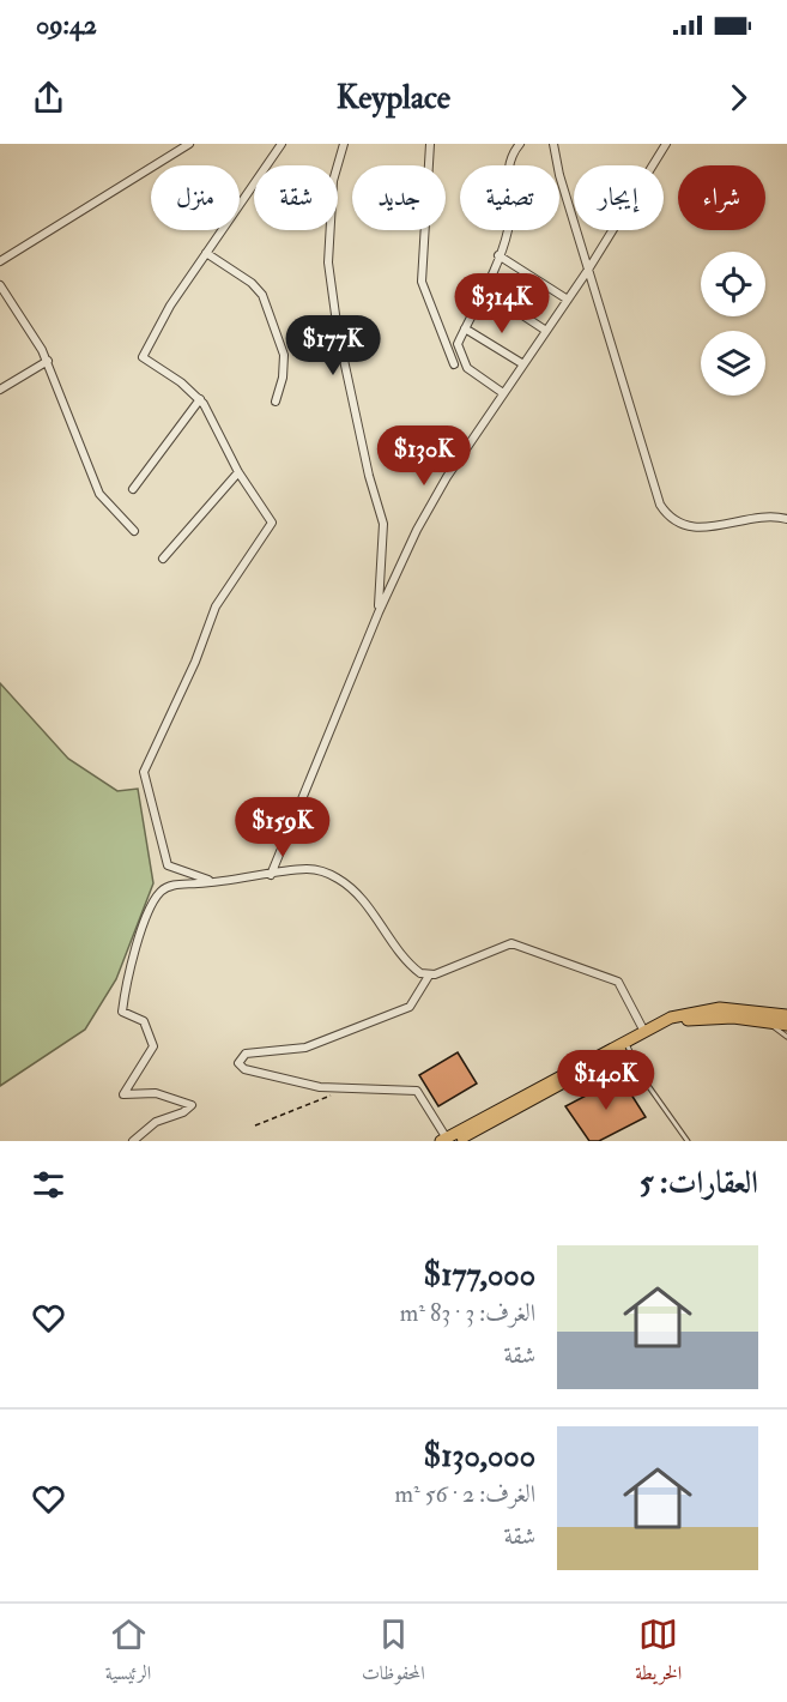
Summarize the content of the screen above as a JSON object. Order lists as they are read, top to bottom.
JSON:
{
  "page": {
    "status": "09:42",
    "header": "Keyplace",
    "chip": [
      "شراء",
      "إيجار",
      "تصفية",
      "جديد",
      "شقة",
      "منزل"
    ],
    "price": [
      "$314K",
      "$177K",
      "$130K",
      "$159K",
      "$140K"
    ],
    "heading": "العقارات: 5",
    "list": [
      {
        "name": "$177,000",
        "note": "الغرف: 3 · 83 m² · شقة"
      },
      {
        "name": "$130,000",
        "note": "الغرف: 2 · 56 m² · شقة"
      }
    ],
    "tabs": ["الخريطة", "المحفوظات", "الرئيسية"]
  }
}
